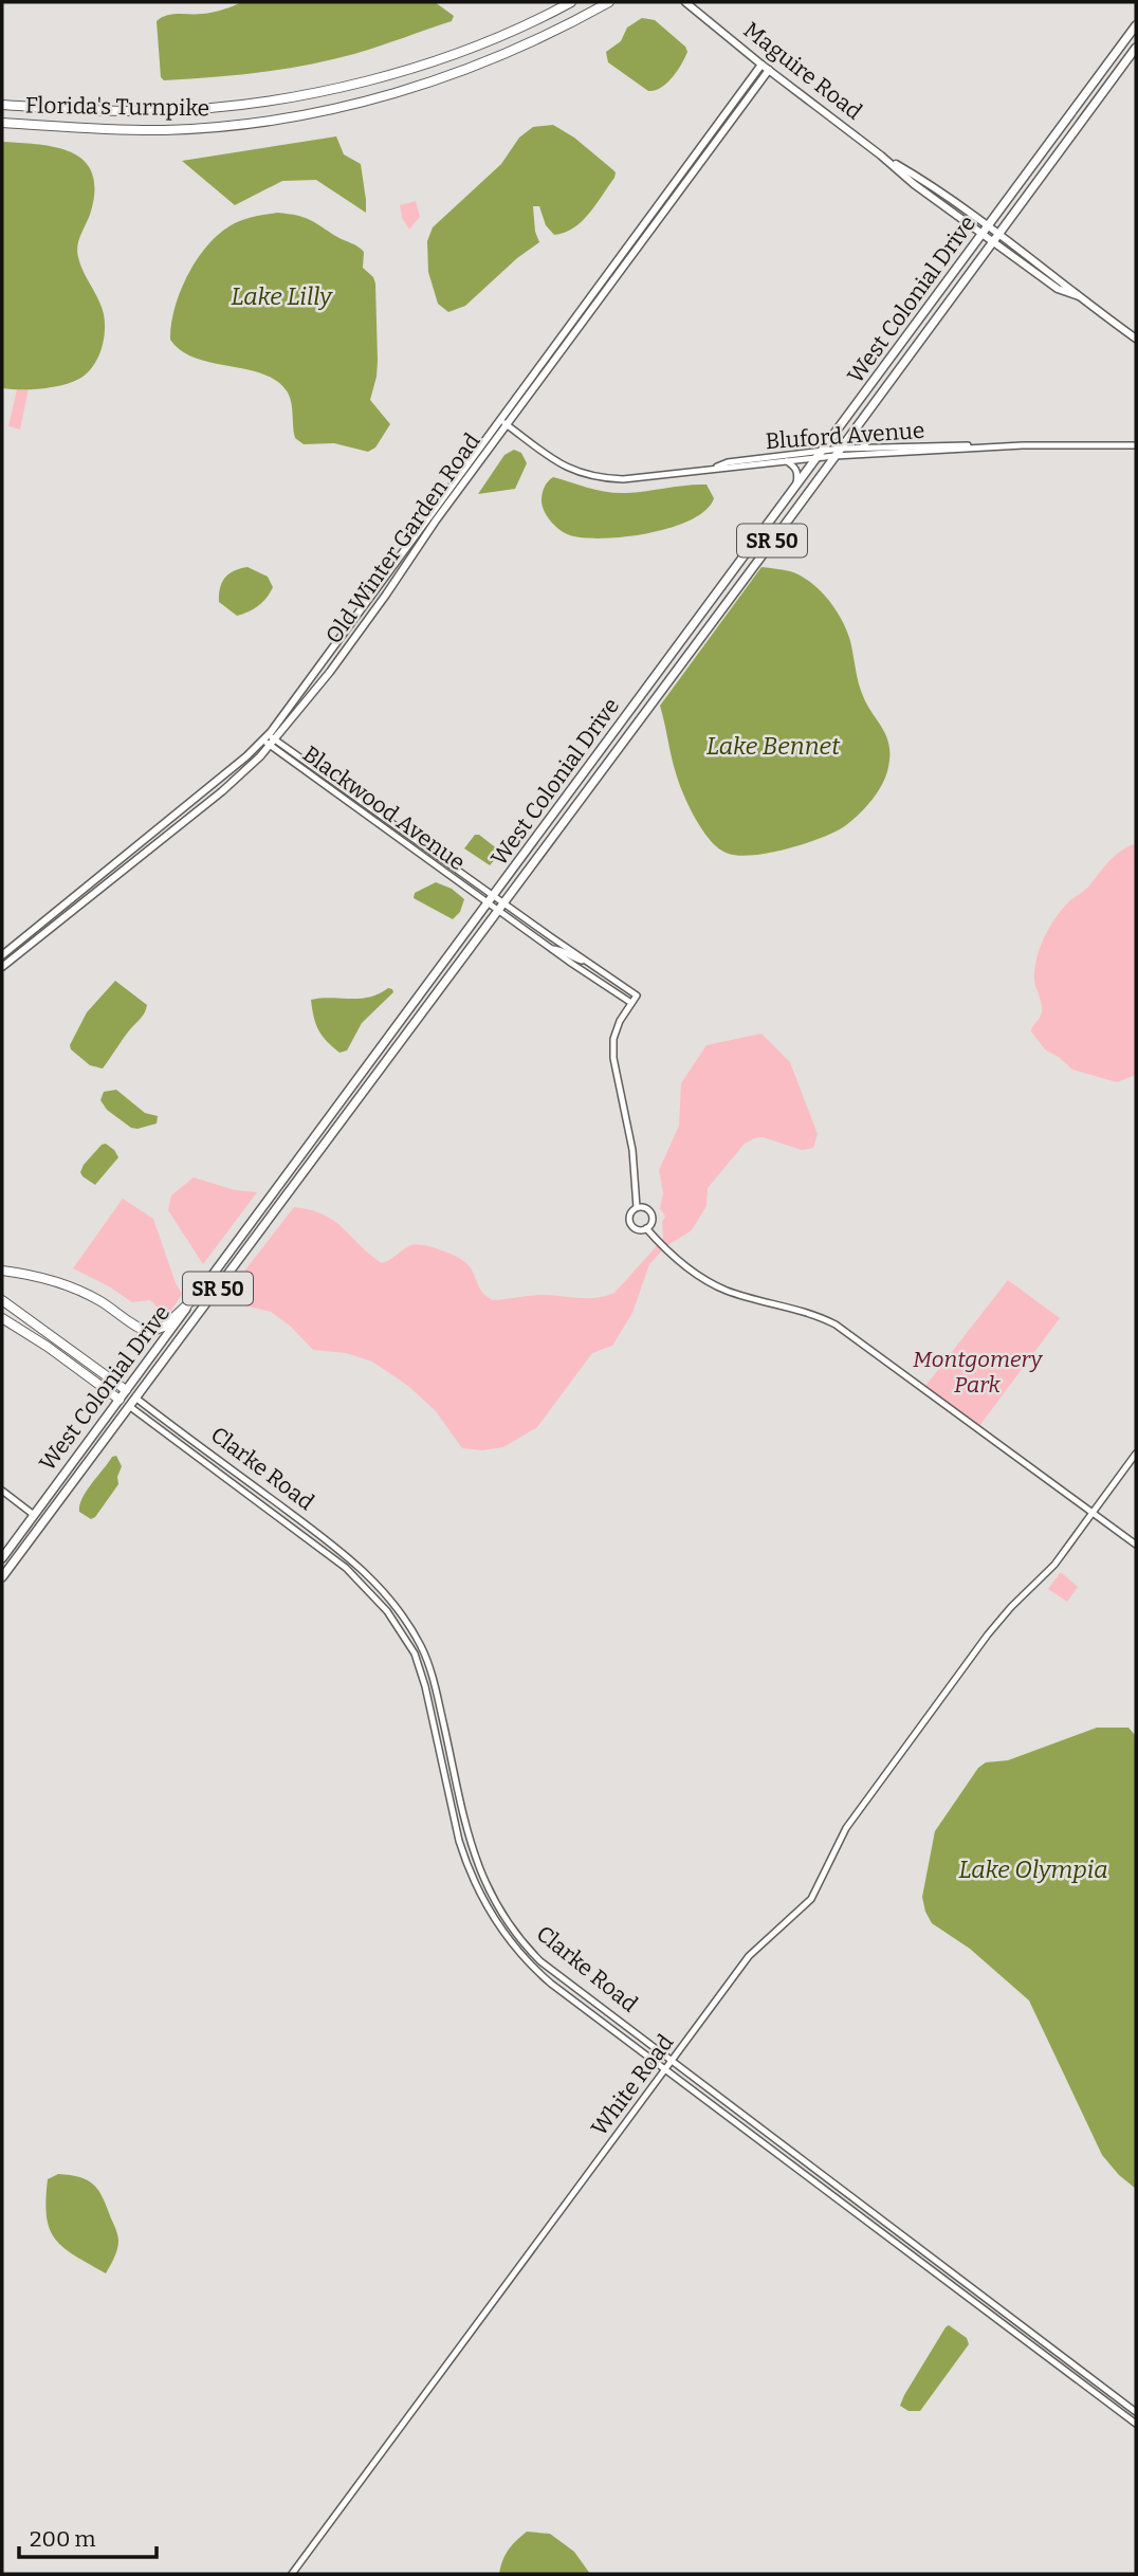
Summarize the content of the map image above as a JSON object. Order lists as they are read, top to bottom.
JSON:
{
  "streets": {
    "highway": [
      "Florida's Turnpike",
      "West Colonial Drive",
      "SR 50",
      "Clarke Road"
    ],
    "main road": ["Maguire Road", "Old Winter Garden Road"],
    "street": ["Bluford Avenue", "Blackwood Avenue", "White Road"]
  },
  "crossings": [
    ["Maguire Road", "West Colonial Drive"],
    ["Maguire Road", "Old Winter Garden Road"],
    ["West Colonial Drive", "Bluford Avenue"],
    ["West Colonial Drive", "Blackwood Avenue"],
    ["West Colonial Drive", "Clarke Road"],
    ["Bluford Avenue", "Old Winter Garden Road"],
    ["Old Winter Garden Road", "Blackwood Avenue"],
    ["Clarke Road", "White Road"]
  ],
  "water": ["Lake Lilly", "Lake Bennet", "Lake Olympia"],
  "parks": ["Montgomery Park"],
  "scale_bar": "200 m"
}
